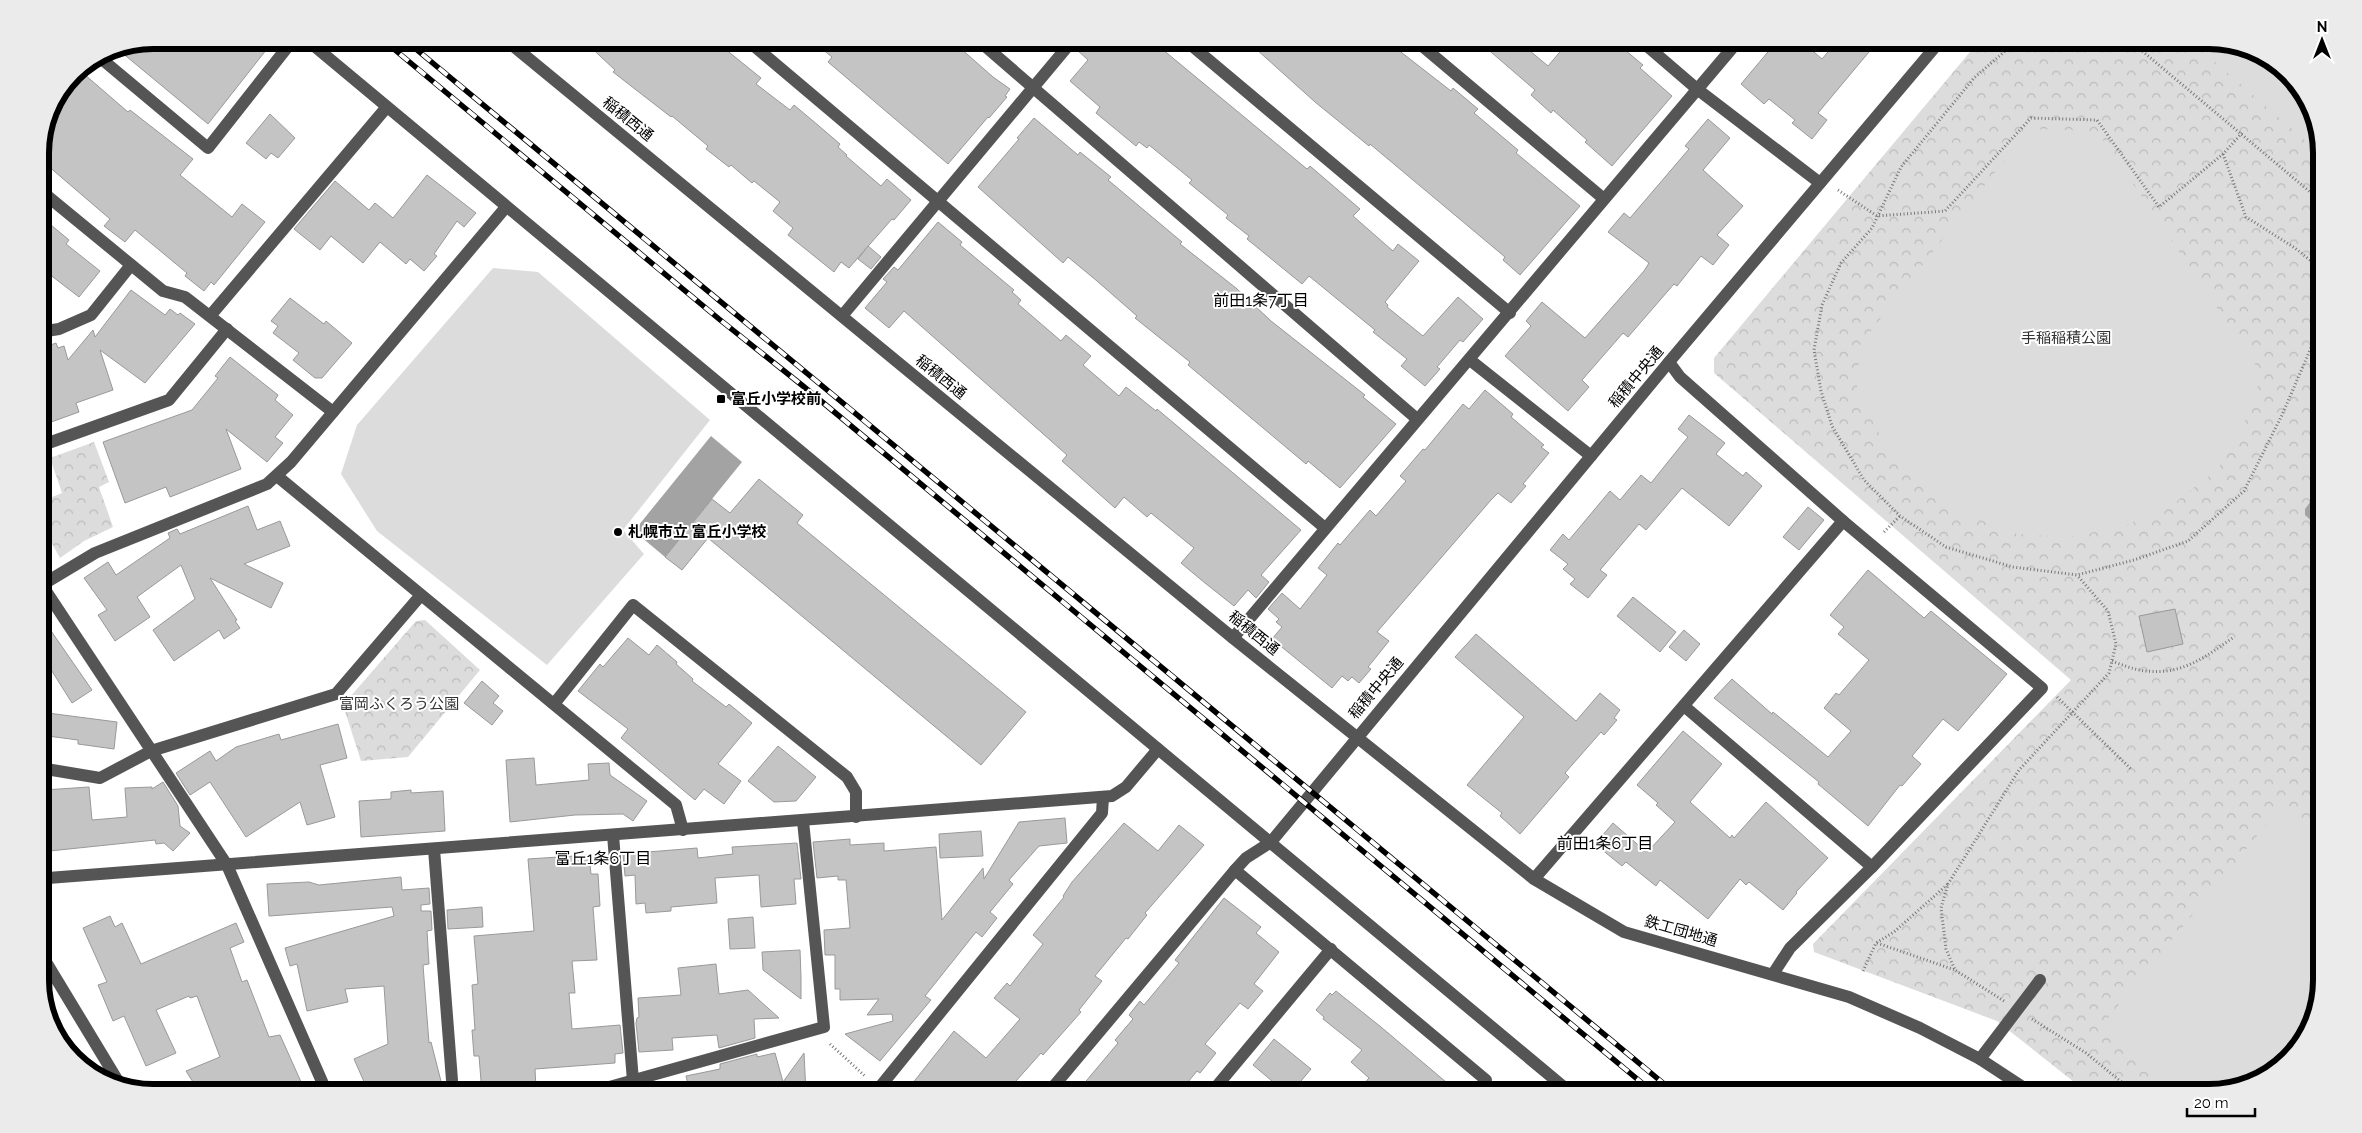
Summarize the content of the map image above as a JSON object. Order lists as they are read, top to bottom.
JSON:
{
  "streets": {
    "street": ["稲積西通", "稲積中央通", "鉄工団地通"]
  },
  "crossings": [
    ["稲積西通", "稲積中央通"],
    ["稲積西通", "鉄工団地通"],
    ["稲積中央通", "鉄工団地通"]
  ],
  "districts": ["前田1条7丁目", "前田1条6丁目", "富丘1条6丁目"],
  "parks": ["手稲稲積公園", "富岡ふくろう公園"],
  "places": {
    "transit": ["富丘小学校前"],
    "other": ["札幌市立 富丘小学校"]
  },
  "scale_bar": "20 m",
  "north": "top"
}
